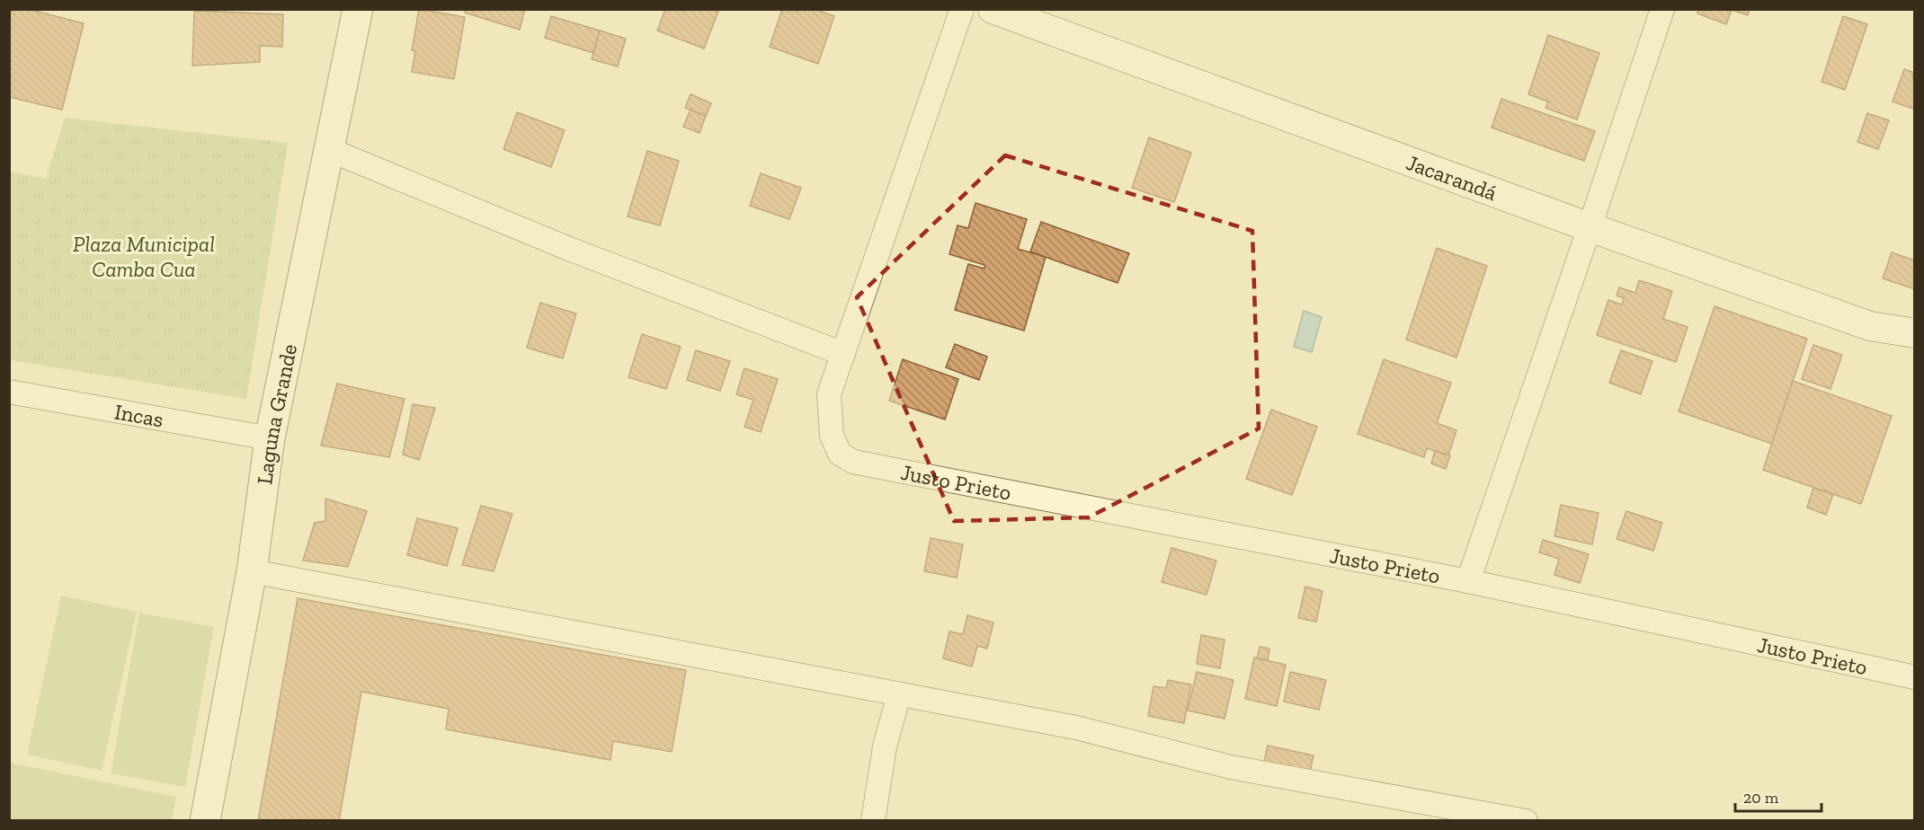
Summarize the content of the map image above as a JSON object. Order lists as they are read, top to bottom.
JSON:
{
  "streets": {
    "main road": ["Laguna Grande"],
    "street": ["Jacarandá", "Incas", "Justo Prieto"]
  },
  "crossings": [
    ["Laguna Grande", "Incas"]
  ],
  "parks": ["Plaza Municipal Camba Cua"],
  "scale_bar": "20 m"
}
